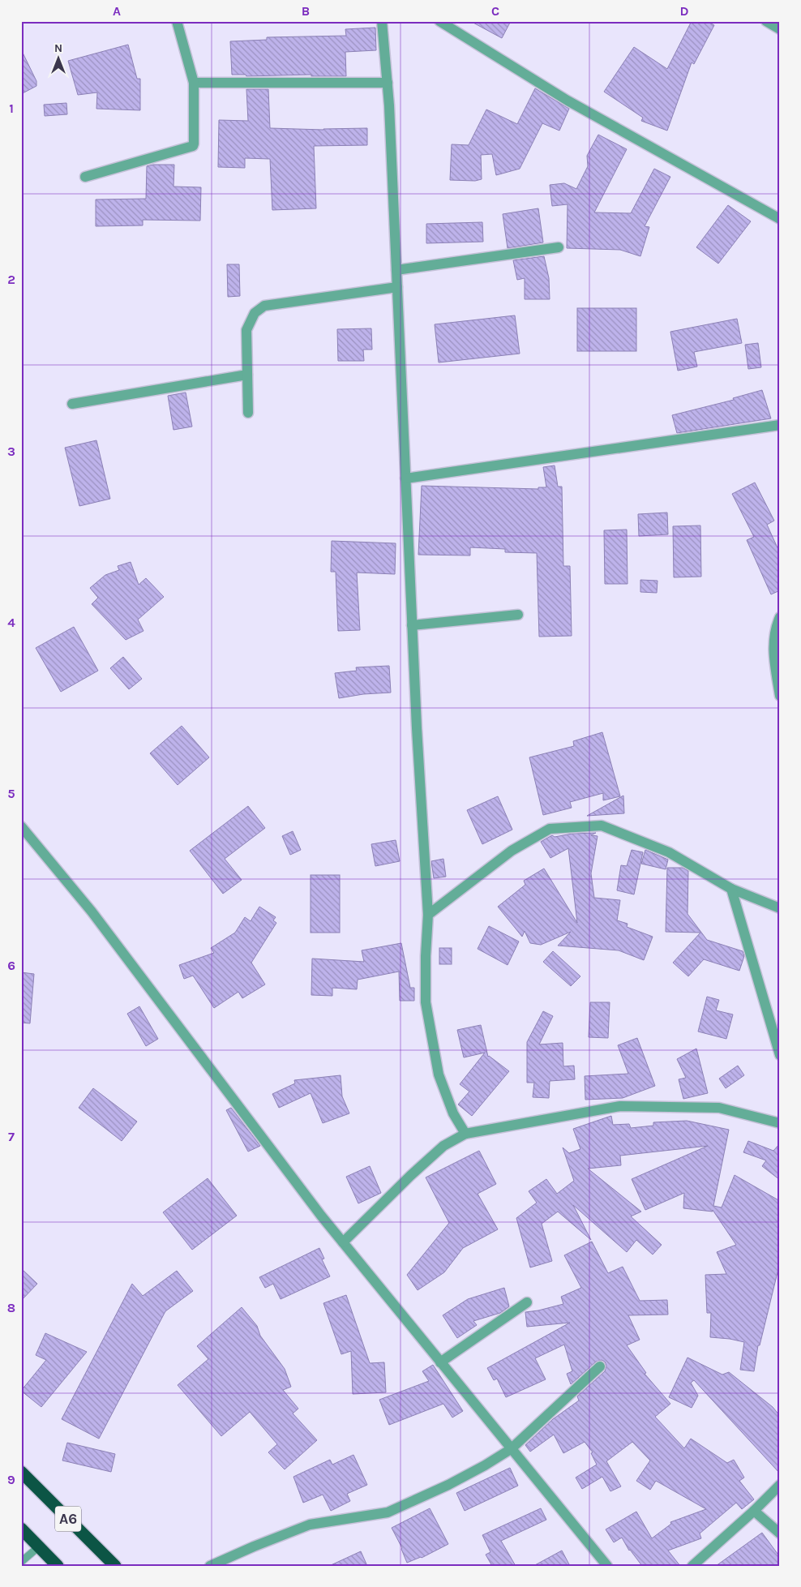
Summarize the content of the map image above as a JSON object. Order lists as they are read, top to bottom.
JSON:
{
  "streets": {
    "highway": ["A6"]
  },
  "north": "top",
  "grid": {
    "columns": [
      "A",
      "B",
      "C",
      "D"
    ],
    "rows": [
      "1",
      "2",
      "3",
      "4",
      "5",
      "6",
      "7",
      "8",
      "9"
    ]
  }
}
